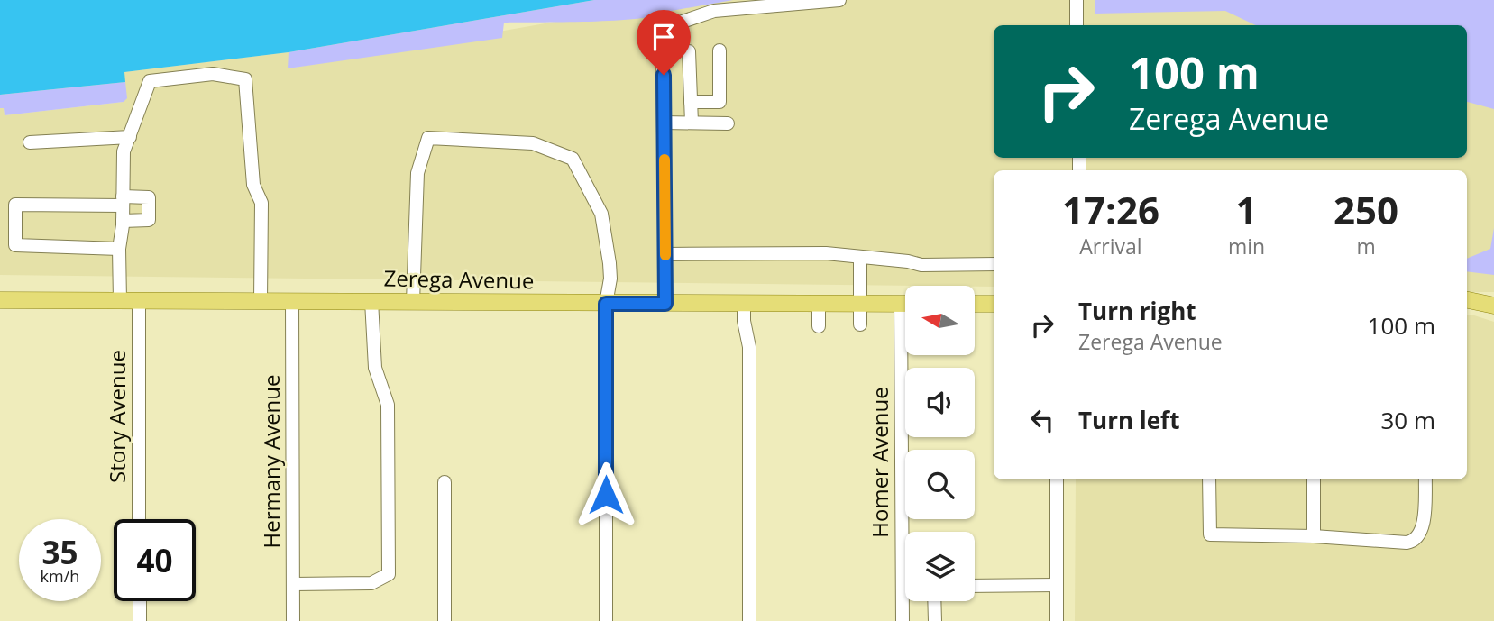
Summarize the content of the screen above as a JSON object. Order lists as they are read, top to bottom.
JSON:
{
  "streets": {
    "main road": ["Zerega Avenue"],
    "street": ["Story Avenue", "Hermany Avenue", "Homer Avenue"]
  },
  "crossings": [
    ["Zerega Avenue", "Story Avenue"],
    ["Zerega Avenue", "Hermany Avenue"]
  ],
  "north": "left",
  "page": {
    "turn": ["100 m", "Zerega Avenue"],
    "eta": [
      "17:26",
      "Arrival",
      "1",
      "min",
      "250",
      "m"
    ],
    "list": [
      {
        "name": "Turn right",
        "note": "Zerega Avenue",
        "value": "100 m"
      },
      {
        "name": "Turn left",
        "value": "30 m"
      }
    ],
    "speed": "35 km/h",
    "limit": "40"
  }
}
